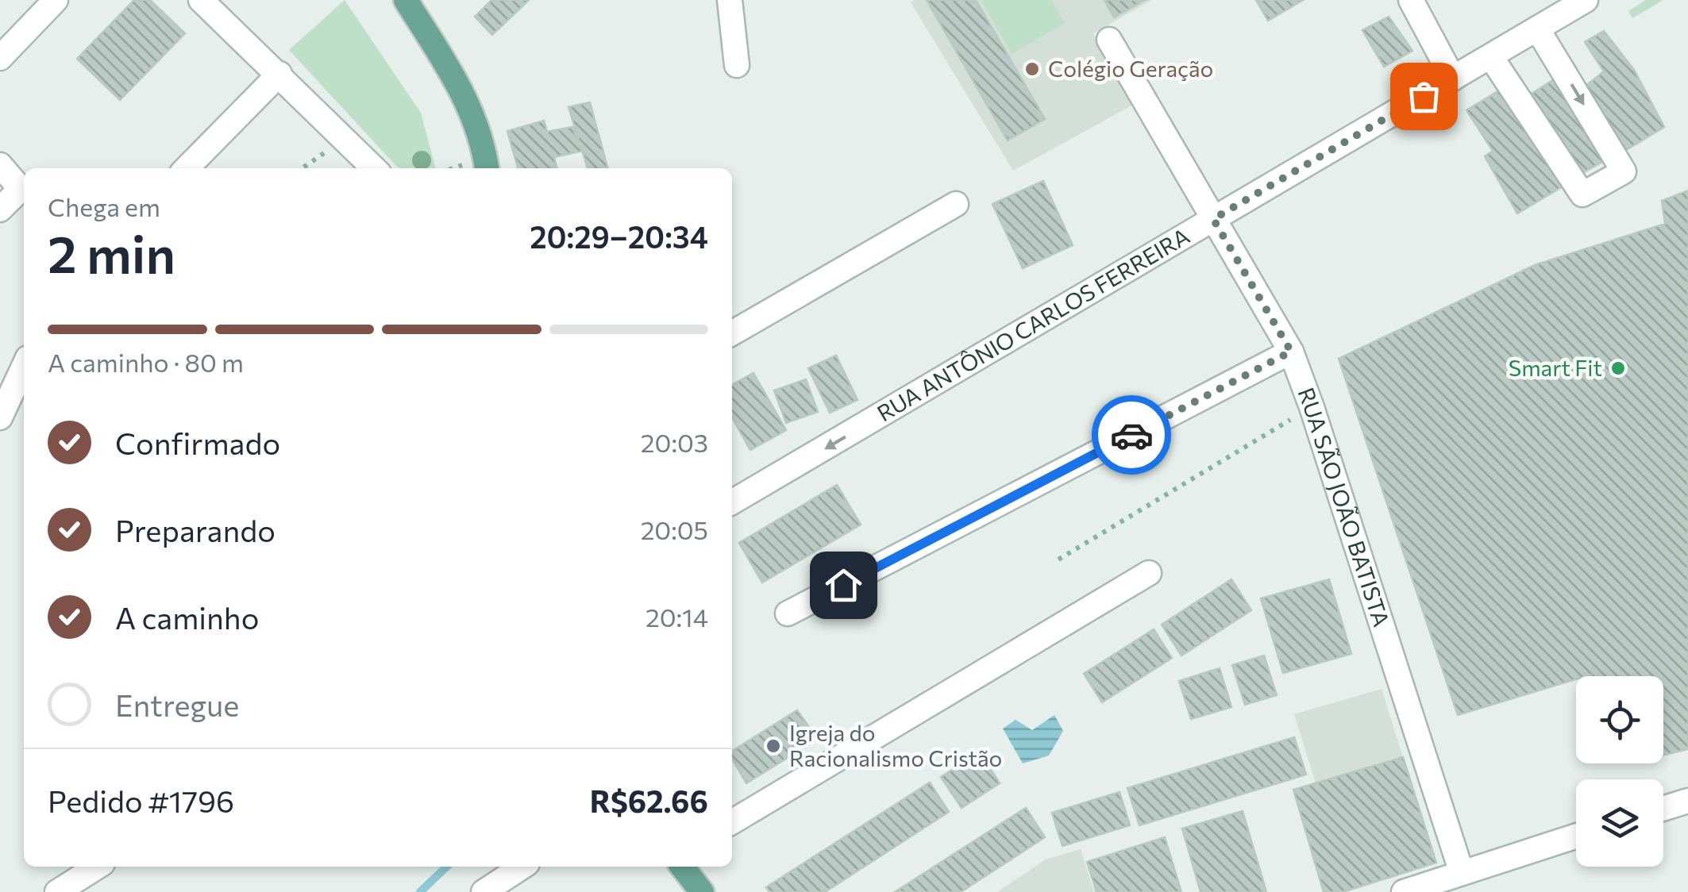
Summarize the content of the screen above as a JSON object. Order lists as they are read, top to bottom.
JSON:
{
  "streets": {
    "street": ["RUA ANTÔNIO CARLOS FERREIRA", "RUA SÃO JOÃO BATISTA"]
  },
  "crossings": [
    ["RUA ANTÔNIO CARLOS FERREIRA", "RUA SÃO JOÃO BATISTA"]
  ],
  "places": ["Colégio Geração", "Smart Fit", "Igreja do Racionalismo Cristão"],
  "page": {
    "heading": ["2 min", "Chega em", "20:29–20:34"],
    "panel": ["Pedido #1796", "R$62.66"],
    "bar": "A caminho · 80 m",
    "list": [
      ["Confirmado", "20:03"],
      ["Preparando", "20:05"],
      ["A caminho", "20:14"],
      "Entregue"
    ]
  }
}
